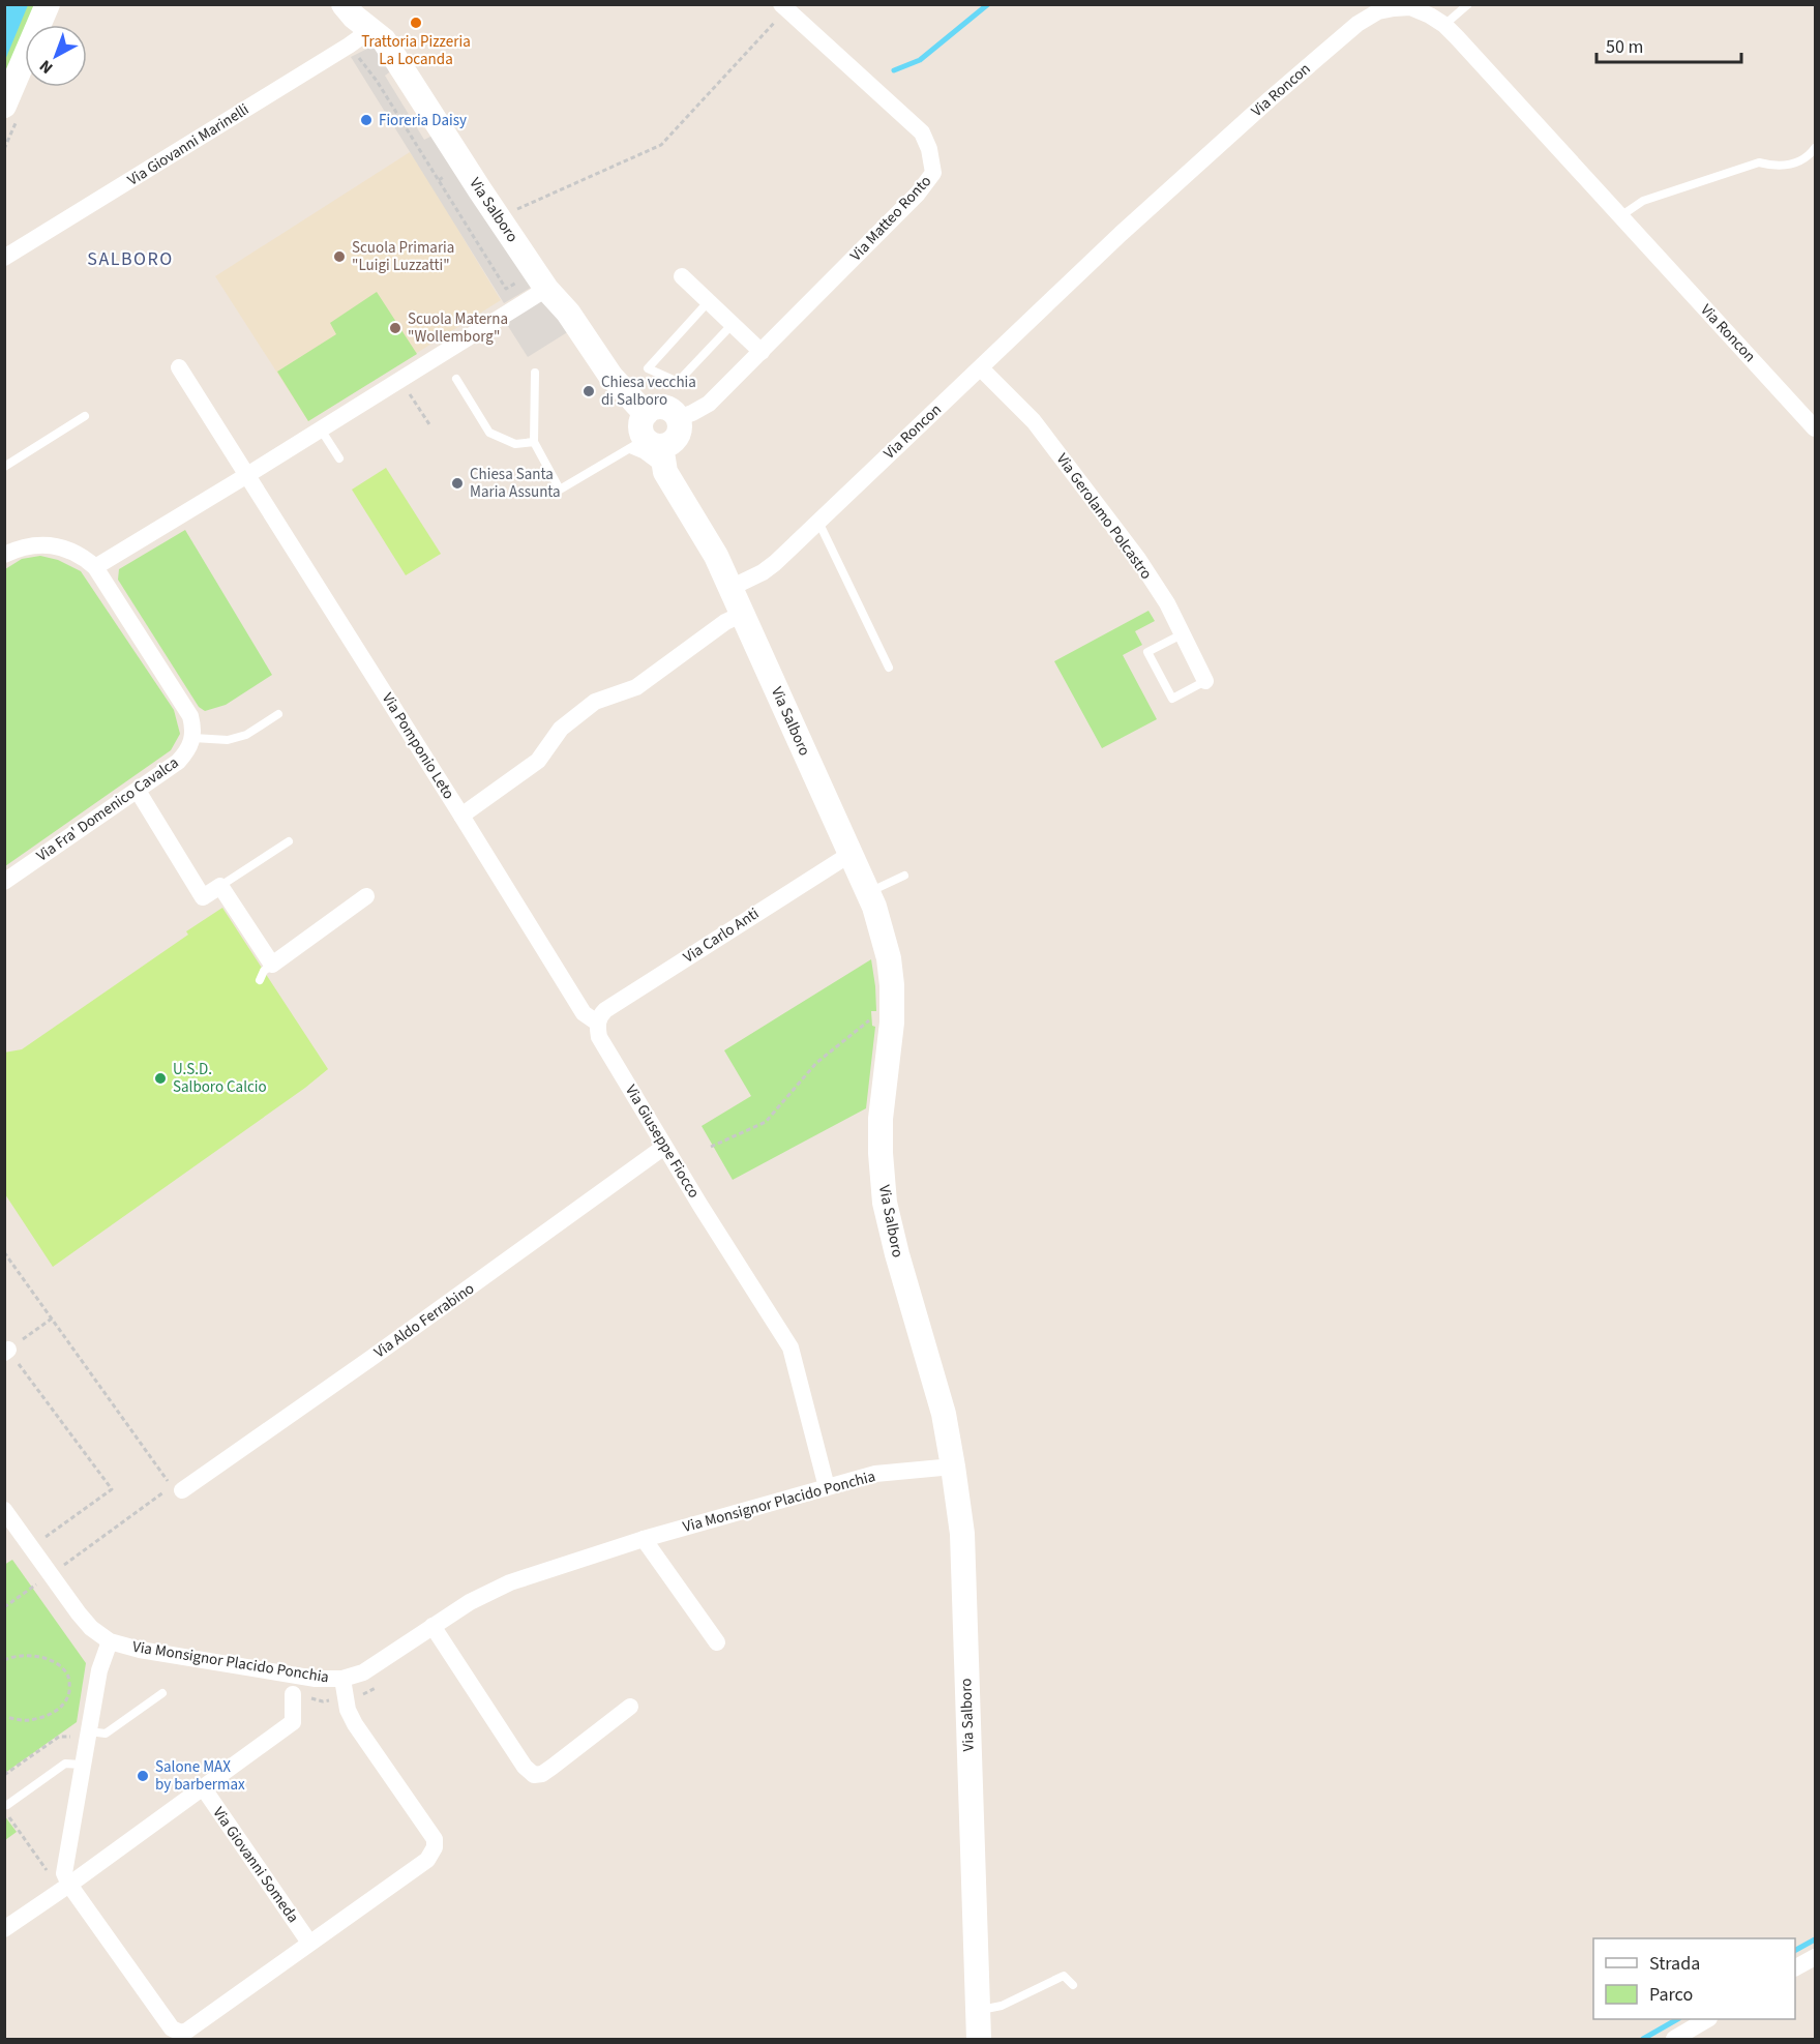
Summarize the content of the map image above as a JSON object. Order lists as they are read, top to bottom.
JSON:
{
  "streets": {
    "street": [
      "Via Roncon",
      "Via Giovanni Marinelli",
      "Via Salboro",
      "Via Matteo Ronto",
      "Via Gerolamo Polcastro",
      "Via Pomponio Leto",
      "Via Fra' Domenico Cavalca",
      "Via Carlo Anti",
      "Via Giuseppe Fiocco",
      "Via Aldo Ferrabino",
      "Via Monsignor Placido Ponchia",
      "Via Giovanni Someda"
    ]
  },
  "crossings": [
    ["Via Roncon", "Via Salboro"],
    ["Via Roncon", "Via Gerolamo Polcastro"],
    ["Via Giovanni Marinelli", "Via Salboro"],
    ["Via Salboro", "Via Matteo Ronto"],
    ["Via Salboro", "Via Pomponio Leto"],
    ["Via Salboro", "Via Carlo Anti"],
    ["Via Salboro", "Via Monsignor Placido Ponchia"],
    ["Via Pomponio Leto", "Via Giuseppe Fiocco"],
    ["Via Carlo Anti", "Via Giuseppe Fiocco"],
    ["Via Giuseppe Fiocco", "Via Aldo Ferrabino"],
    ["Via Giuseppe Fiocco", "Via Monsignor Placido Ponchia"]
  ],
  "districts": ["SALBORO"],
  "places": [
    "Trattoria Pizzeria La Locanda",
    "Fioreria Daisy",
    "Scuola Primaria \"Luigi Luzzatti\"",
    "Scuola Materna \"Wollemborg\"",
    "Chiesa vecchia di Salboro",
    "Chiesa Santa Maria Assunta",
    "U.S.D. Salboro Calcio",
    "Salone MAX by barbermax"
  ],
  "legend": ["Strada", "Parco"],
  "scale_bar": "50 m",
  "north": "bottom left"
}
